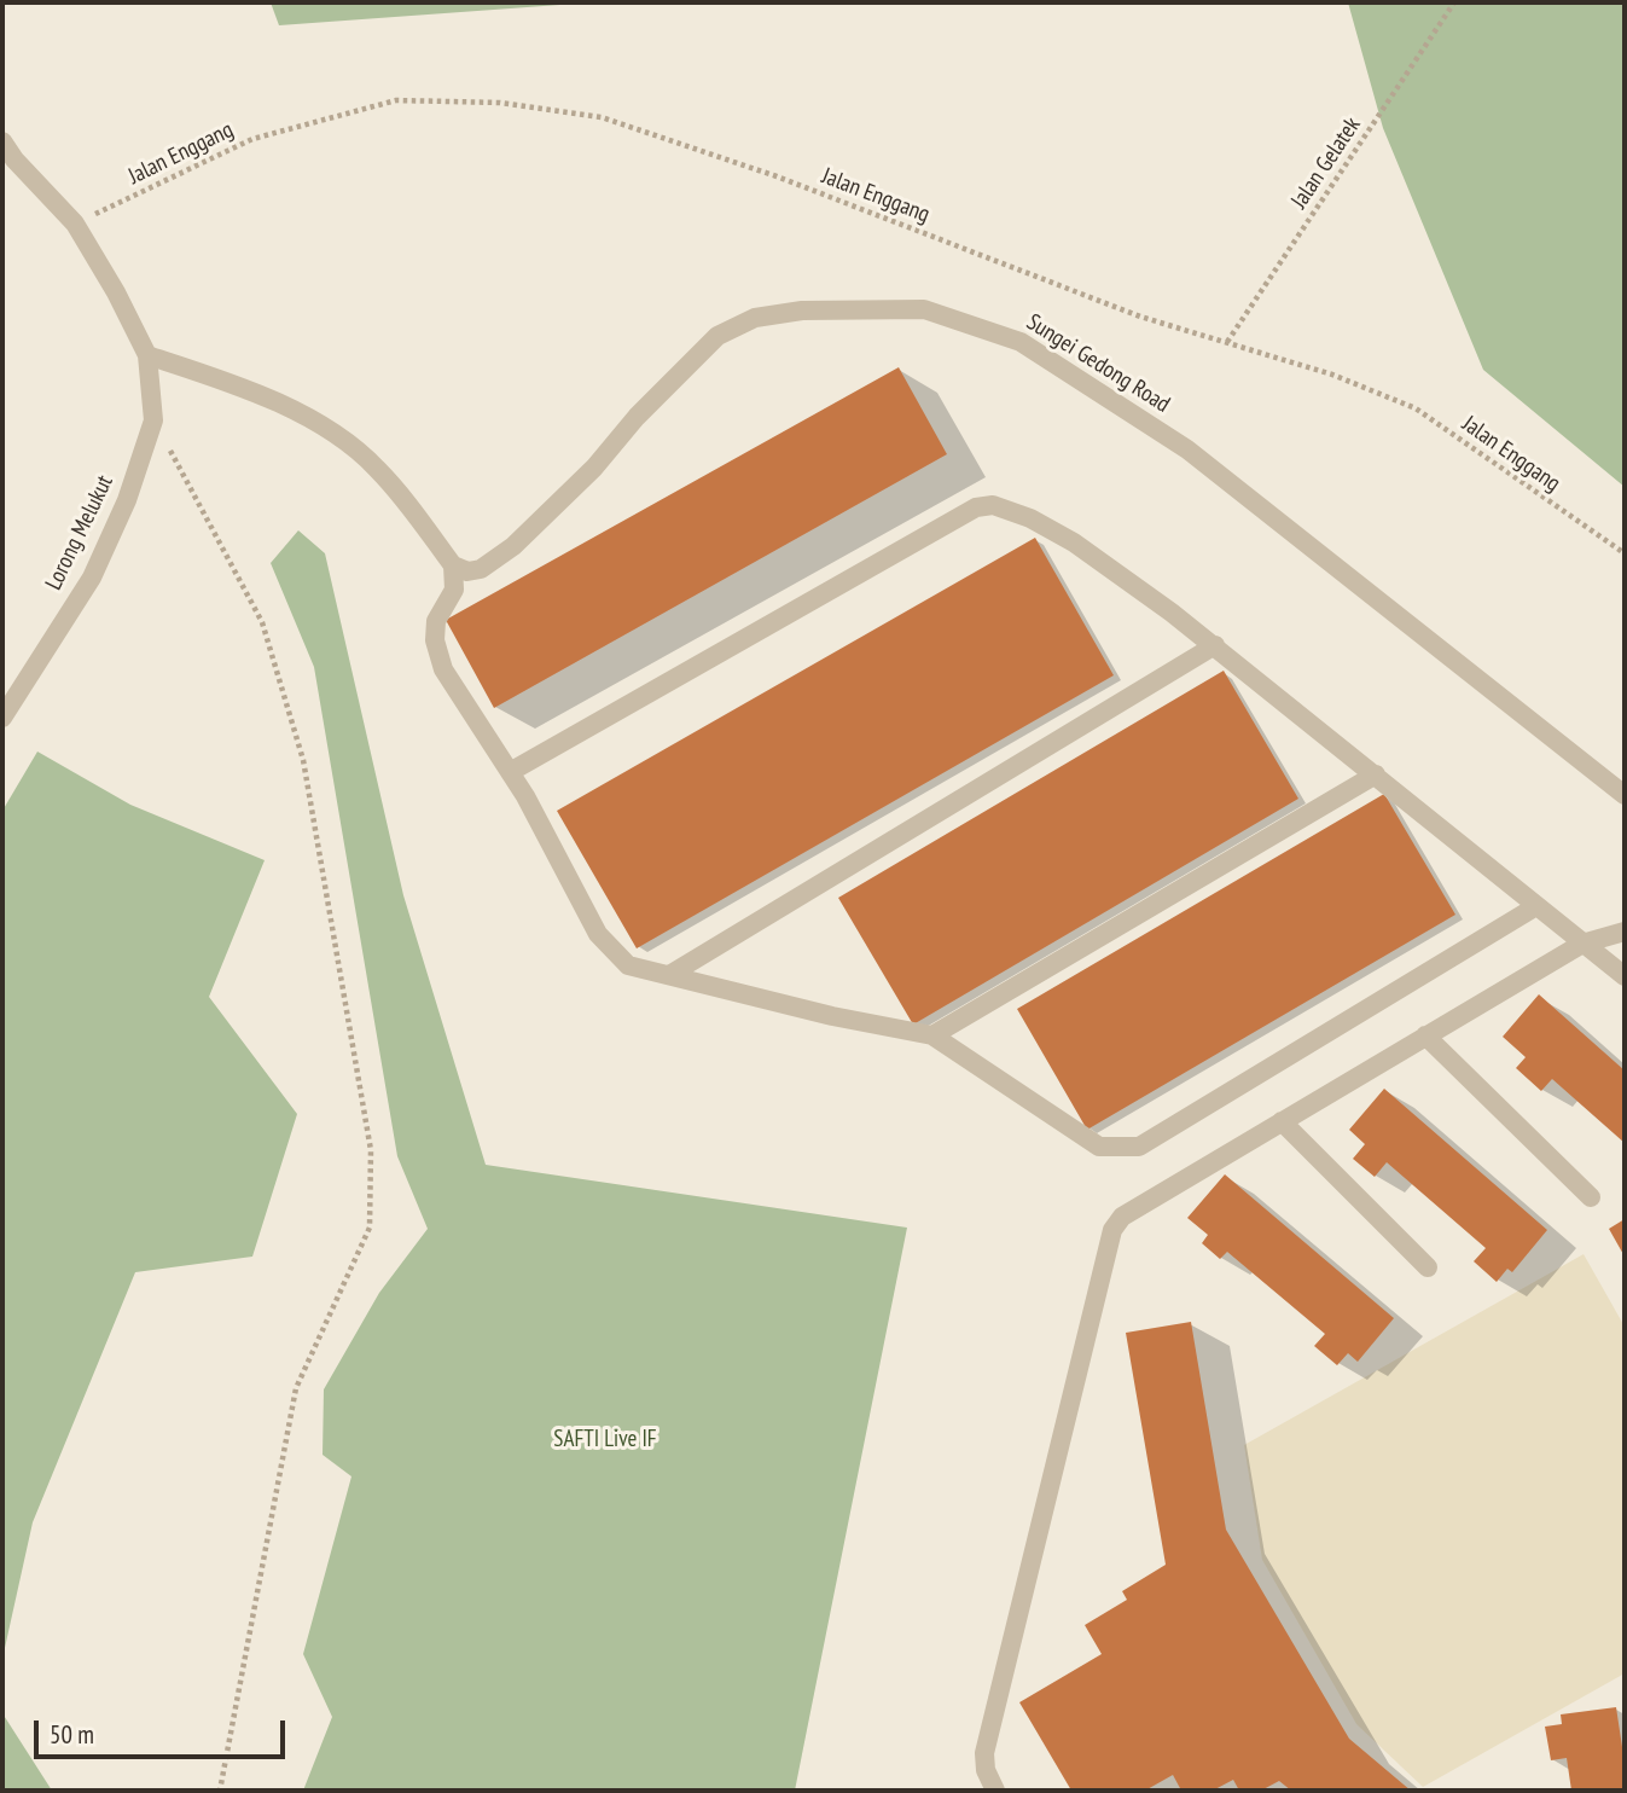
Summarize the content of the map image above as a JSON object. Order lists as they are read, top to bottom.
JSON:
{
  "streets": {
    "lane": ["Sungei Gedong Road", "Lorong Melukut"],
    "path": ["Jalan Enggang", "Jalan Gelatek"]
  },
  "crossings": [
    ["Jalan Enggang", "Jalan Gelatek"]
  ],
  "parks": ["SAFTI Live IF"],
  "scale_bar": "50 m"
}
